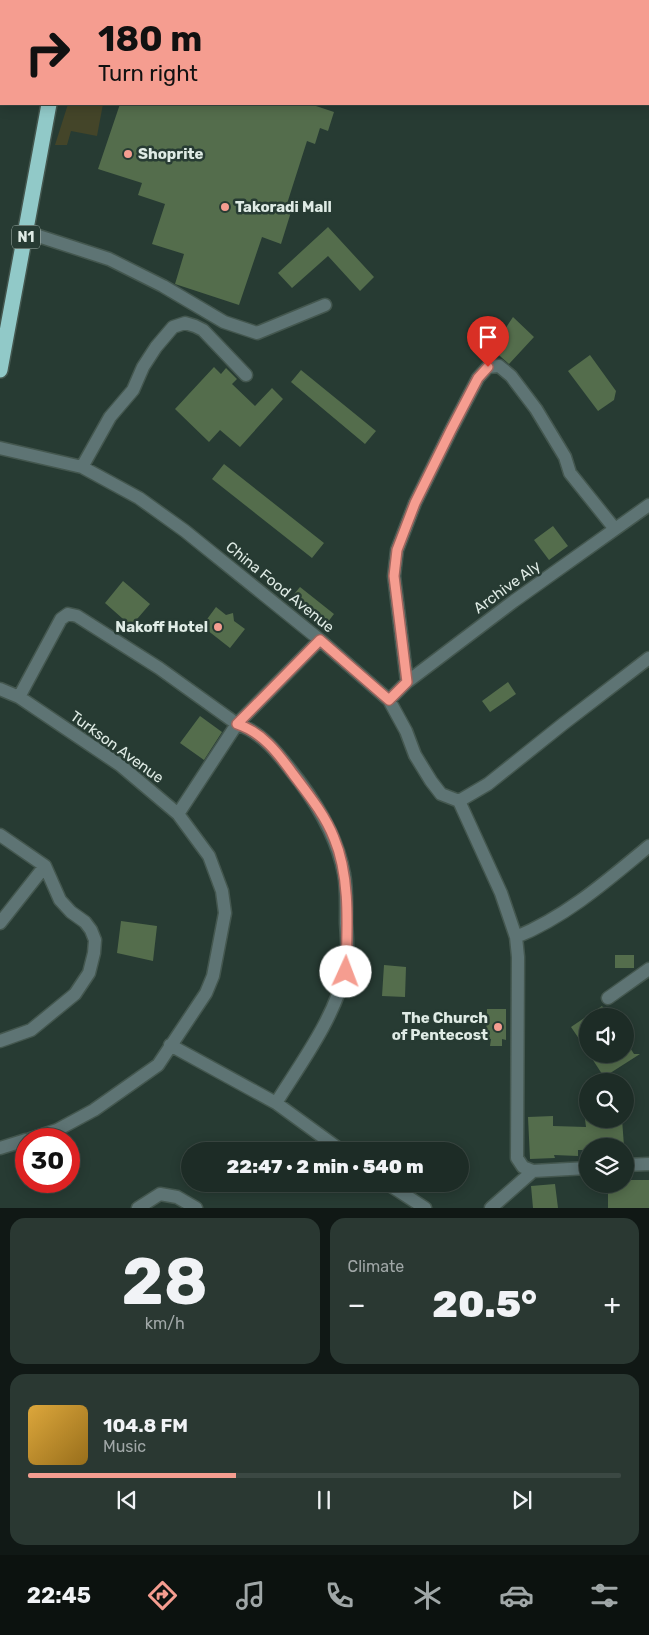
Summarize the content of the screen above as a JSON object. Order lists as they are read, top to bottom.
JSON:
{
  "streets": {
    "highway": ["N1"],
    "street": ["China Food Avenue", "Archive Aly", "Turkson Avenue"]
  },
  "crossings": [
    ["China Food Avenue", "Archive Aly"]
  ],
  "places": [
    "Shoprite",
    "Takoradi Mall",
    "Nakoff Hotel",
    "The Church of Pentecost"
  ],
  "page": {
    "turn": ["180 m", "Turn right"],
    "limit": "30",
    "trip": "22:47 · 2 min · 540 m",
    "tile": [
      ["28", "km/h"],
      "Climate"
    ],
    "heat": ["−", "20.5°", "+"],
    "song": ["104.8 FM", "Music"],
    "tabs": "22:45"
  }
}
